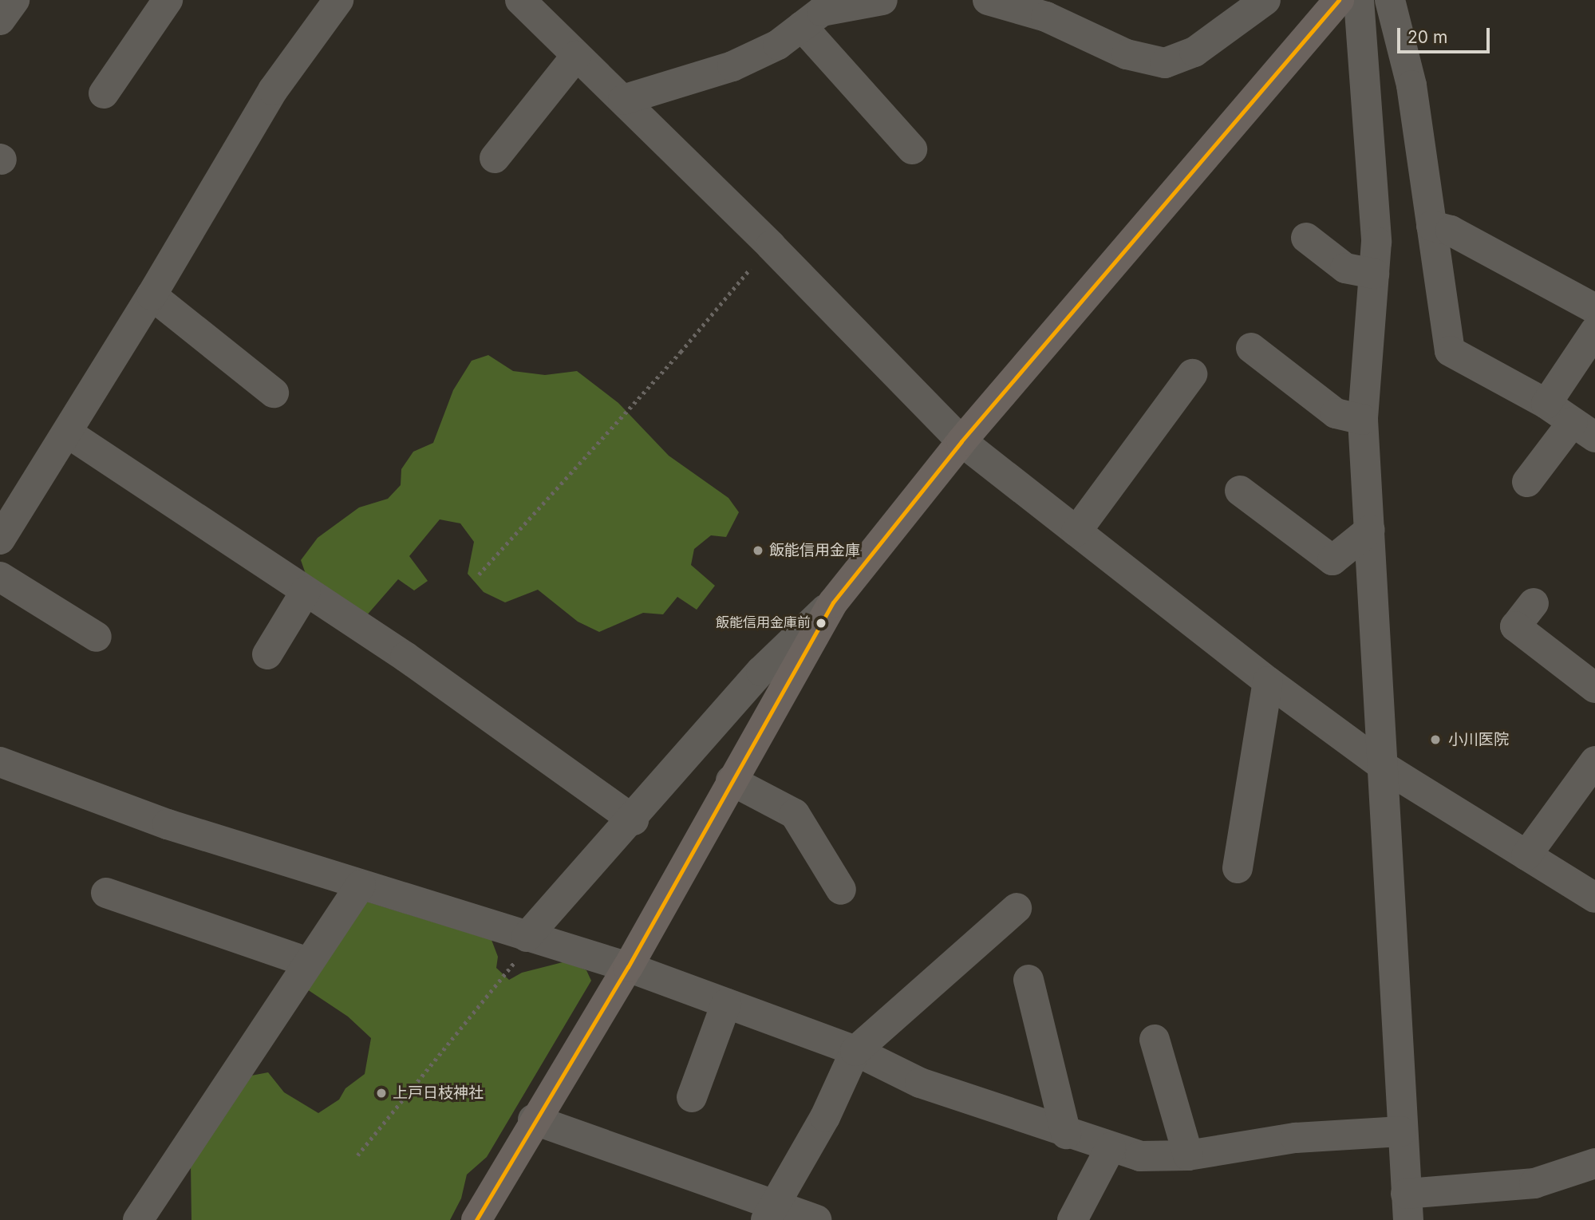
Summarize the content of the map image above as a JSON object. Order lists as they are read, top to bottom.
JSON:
{
  "places": [
    "飯能信用金庫",
    "飯能信用金庫前",
    "小川医院",
    "上戸日枝神社"
  ],
  "scale_bar": "20 m"
}
